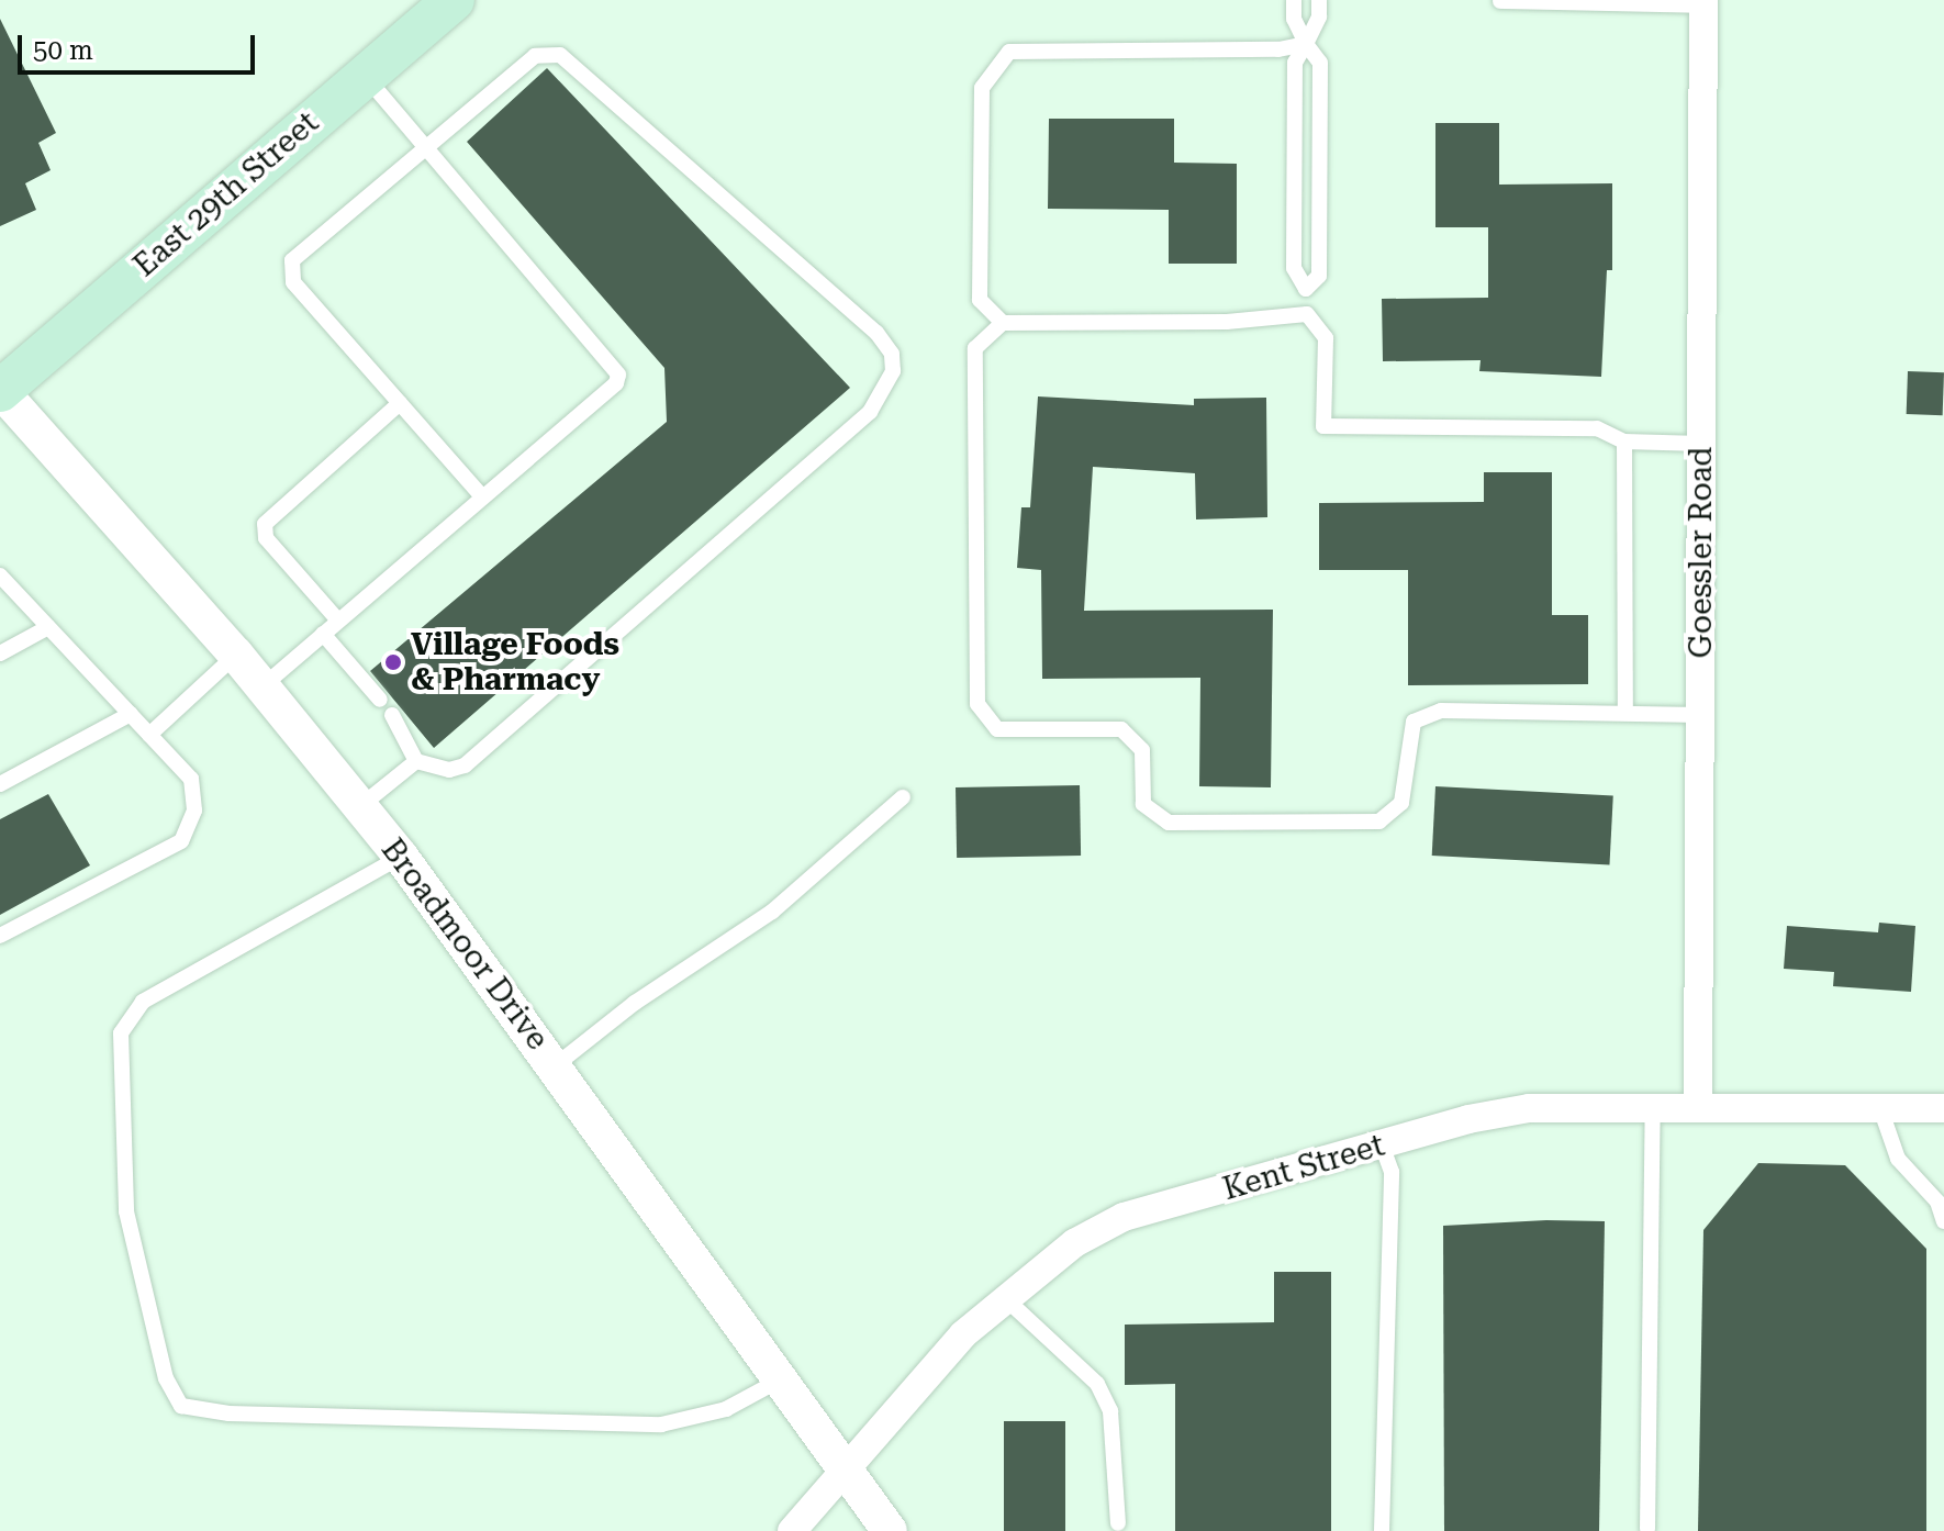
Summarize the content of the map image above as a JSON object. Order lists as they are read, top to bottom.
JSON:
{
  "streets": {
    "main road": ["East 29th Street"],
    "street": ["Goessler Road", "Broadmoor Drive", "Kent Street"]
  },
  "crossings": [
    ["East 29th Street", "Broadmoor Drive"],
    ["Goessler Road", "Kent Street"],
    ["Broadmoor Drive", "Kent Street"]
  ],
  "places": ["Village Foods & Pharmacy"],
  "scale_bar": "50 m"
}
